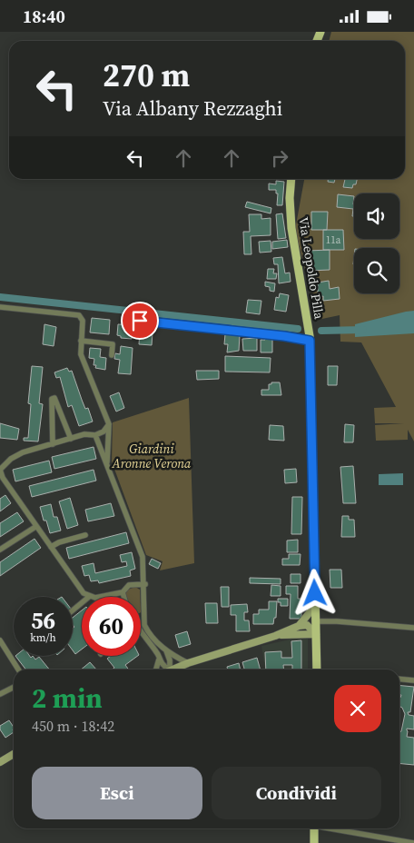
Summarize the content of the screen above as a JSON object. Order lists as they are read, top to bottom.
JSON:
{
  "streets": {
    "main road": ["Via Leopoldo Pilla"]
  },
  "parks": ["Giardini Aronne Verona"],
  "house_numbers": ["11a"],
  "page": {
    "status": "18:40",
    "turn": ["270 m", "Via Albany Rezzaghi"],
    "speed": "56 km/h",
    "limit": "60",
    "heading": ["2 min", "450 m · 18:42"],
    "buttons": ["Esci", "Condividi"]
  }
}
